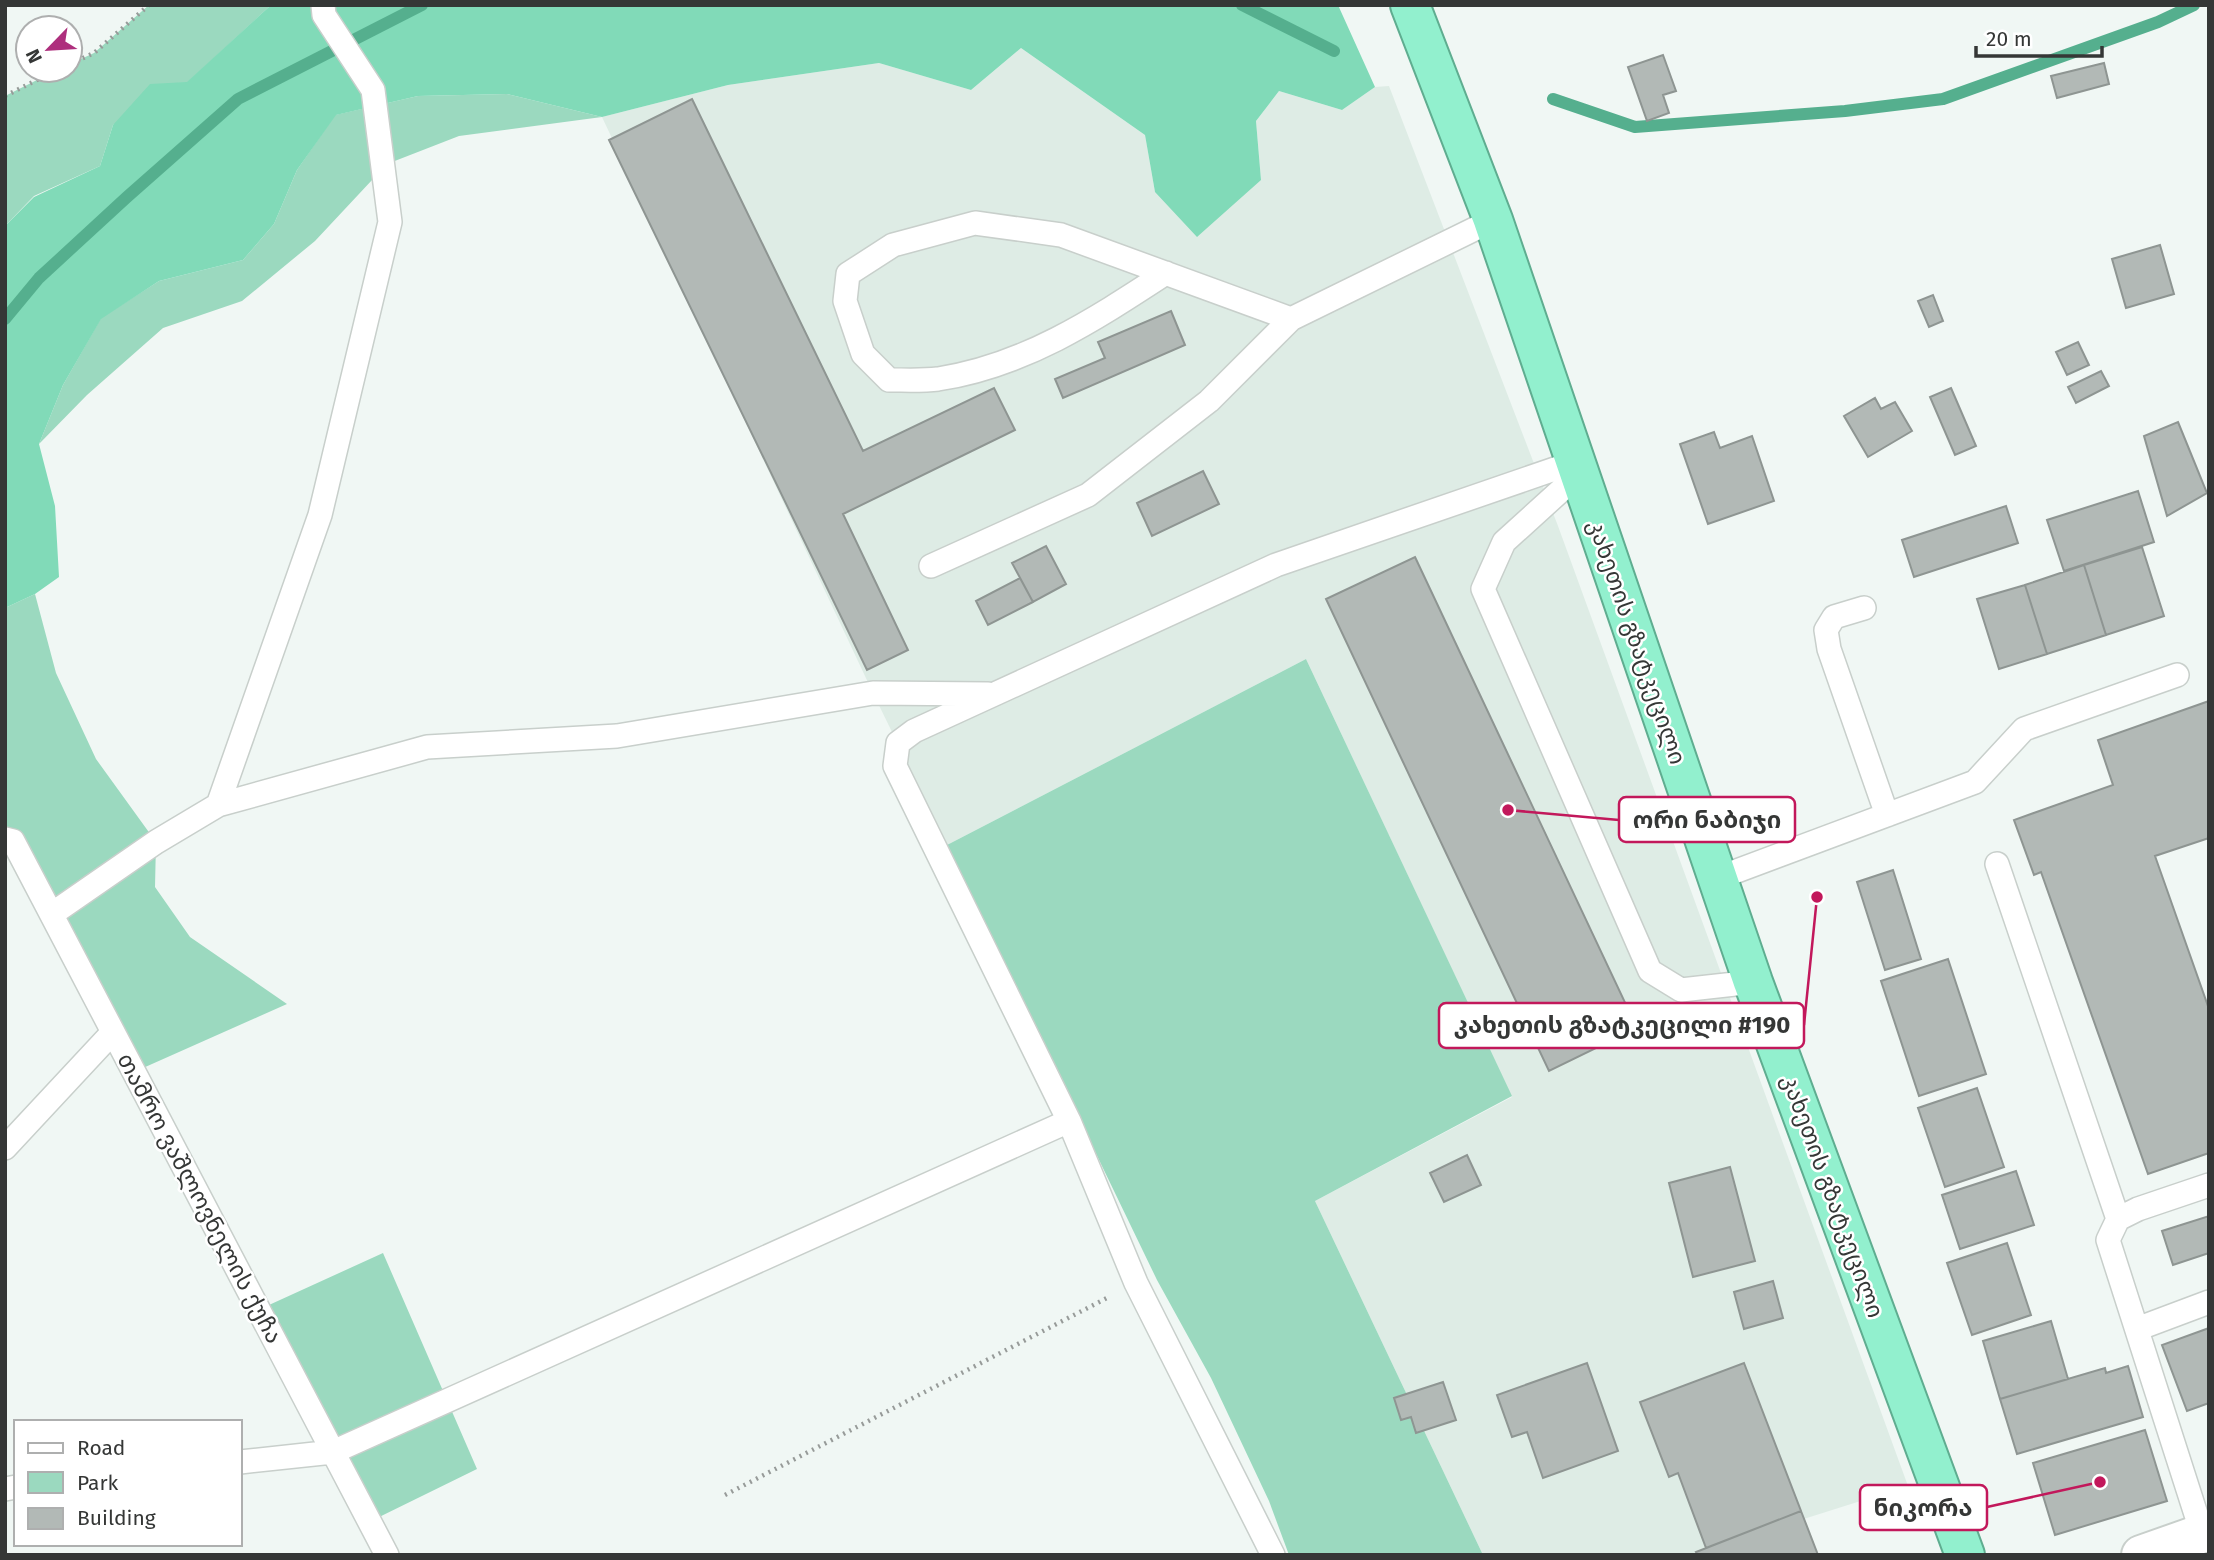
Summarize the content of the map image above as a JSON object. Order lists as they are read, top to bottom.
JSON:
{
  "streets": {
    "highway": ["კახეთის გზატკეცილი"],
    "lane": ["თამრო ვაშლოვნელის ქუჩა"]
  },
  "places": ["ორი ნაბიჯი", "კახეთის გზატკეცილი #190", "ნიკორა"],
  "legend": ["Road", "Park", "Building"],
  "scale_bar": "20 m",
  "north": "bottom left"
}
